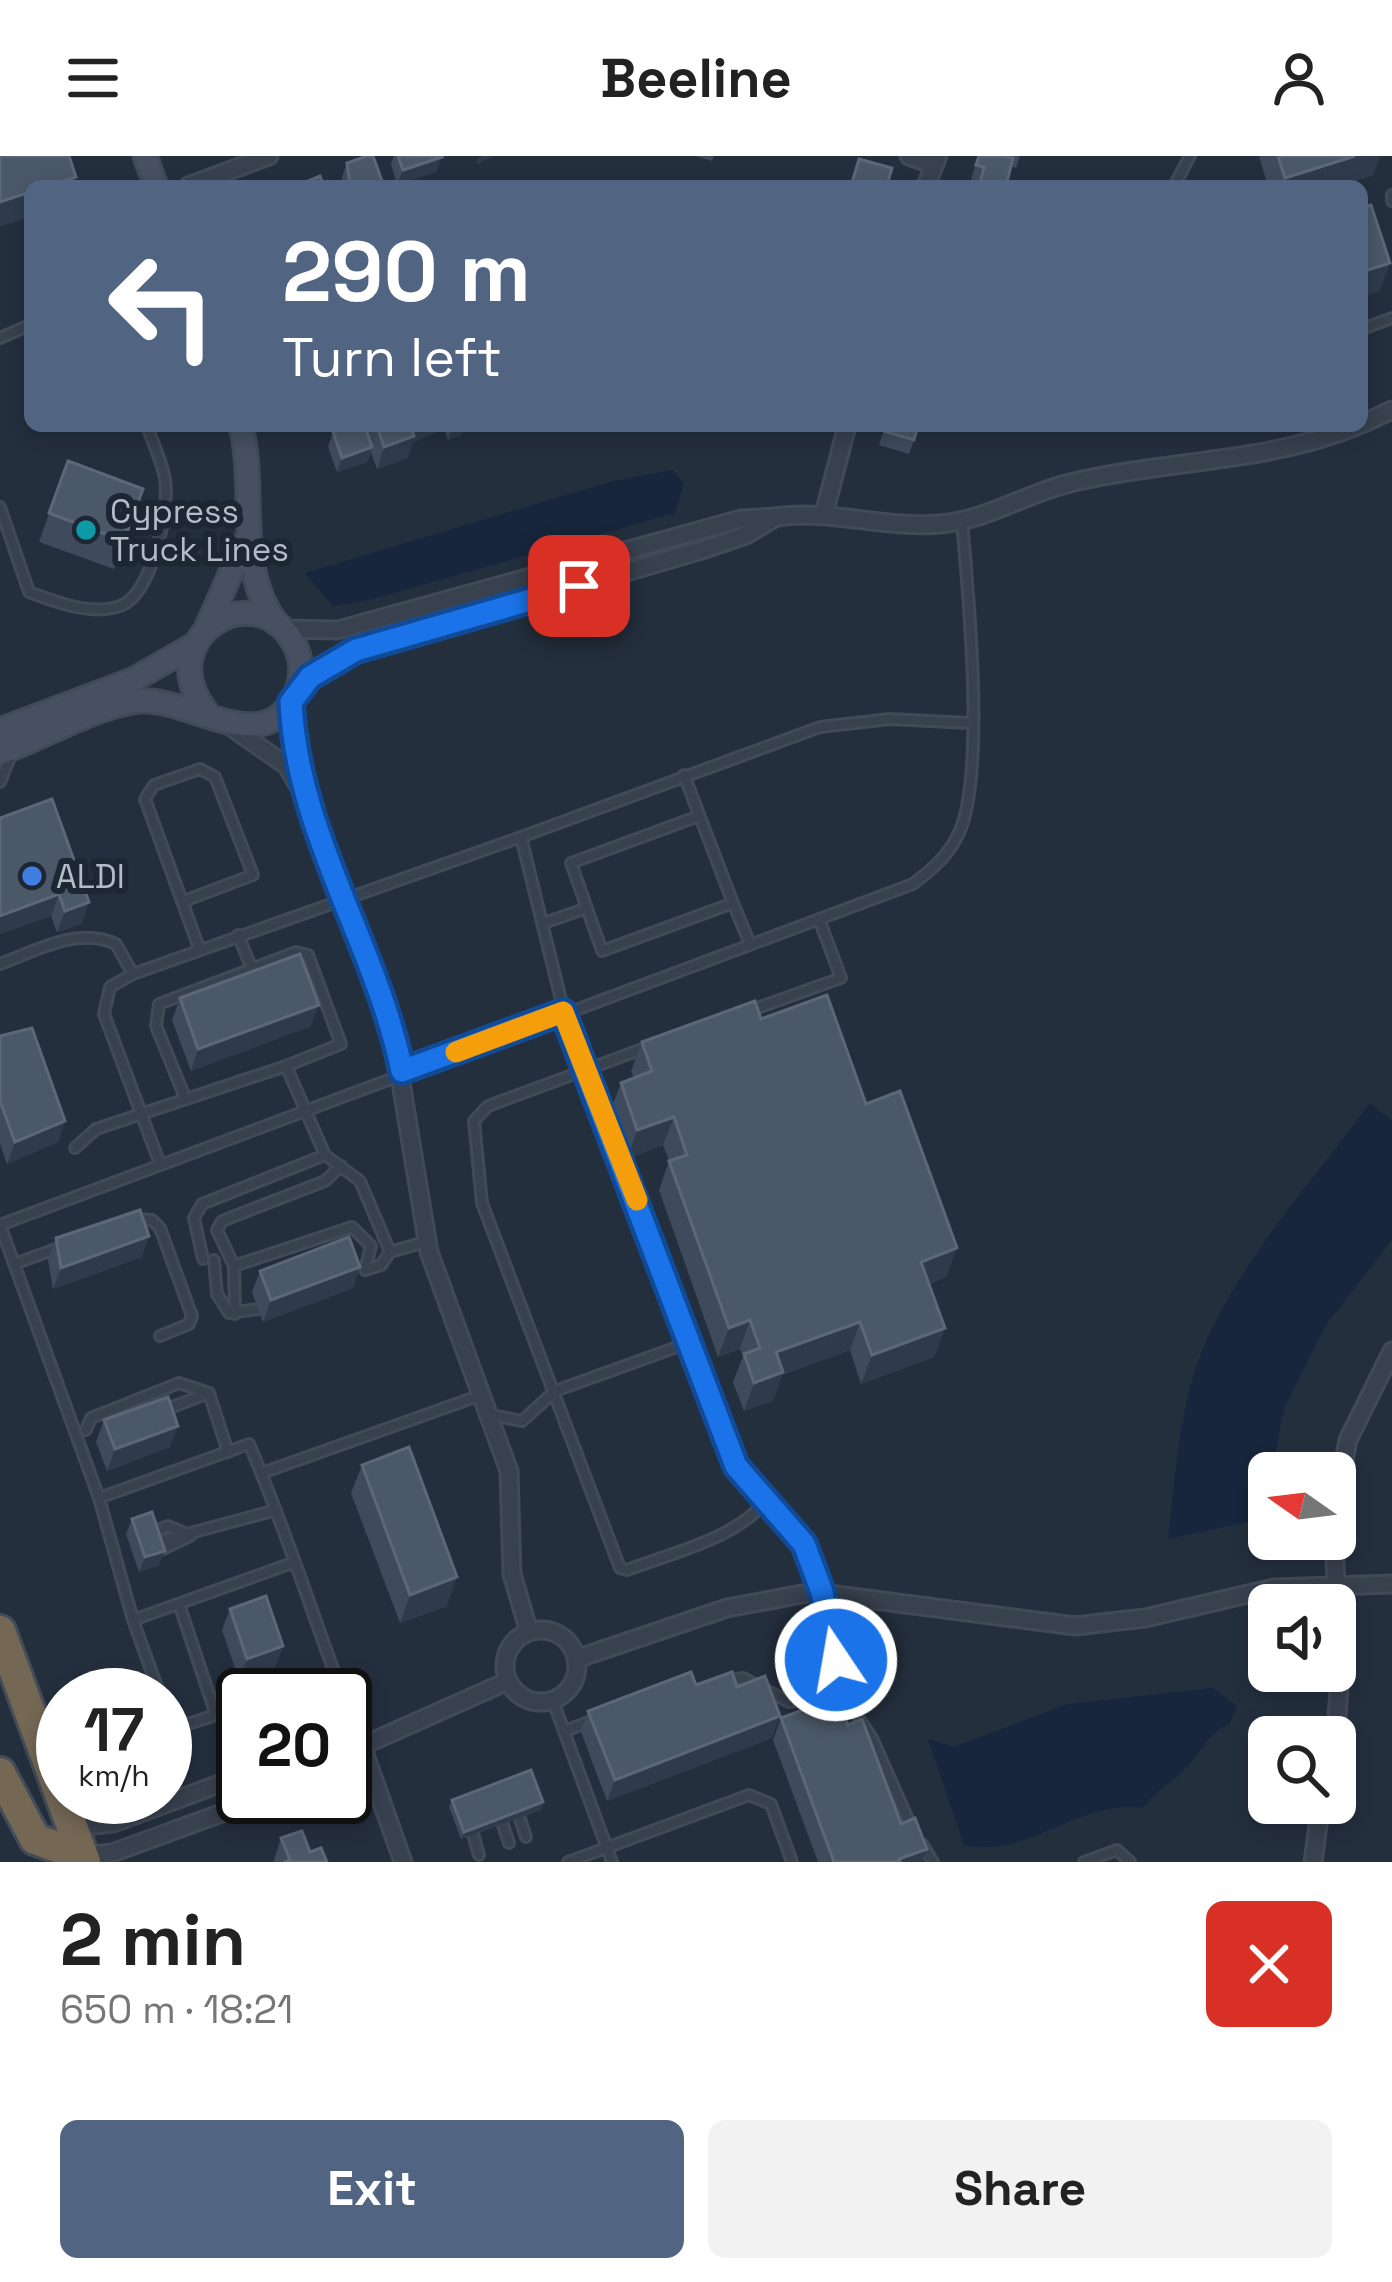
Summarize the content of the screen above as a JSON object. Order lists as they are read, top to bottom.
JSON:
{
  "places": ["Cypress Truck Lines", "ALDI"],
  "north": "left",
  "page": {
    "header": "Beeline",
    "turn": ["290 m", "Turn left"],
    "speed": "17 km/h",
    "limit": "20",
    "heading": ["2 min", "650 m · 18:21"],
    "buttons": ["Exit", "Share"]
  }
}
